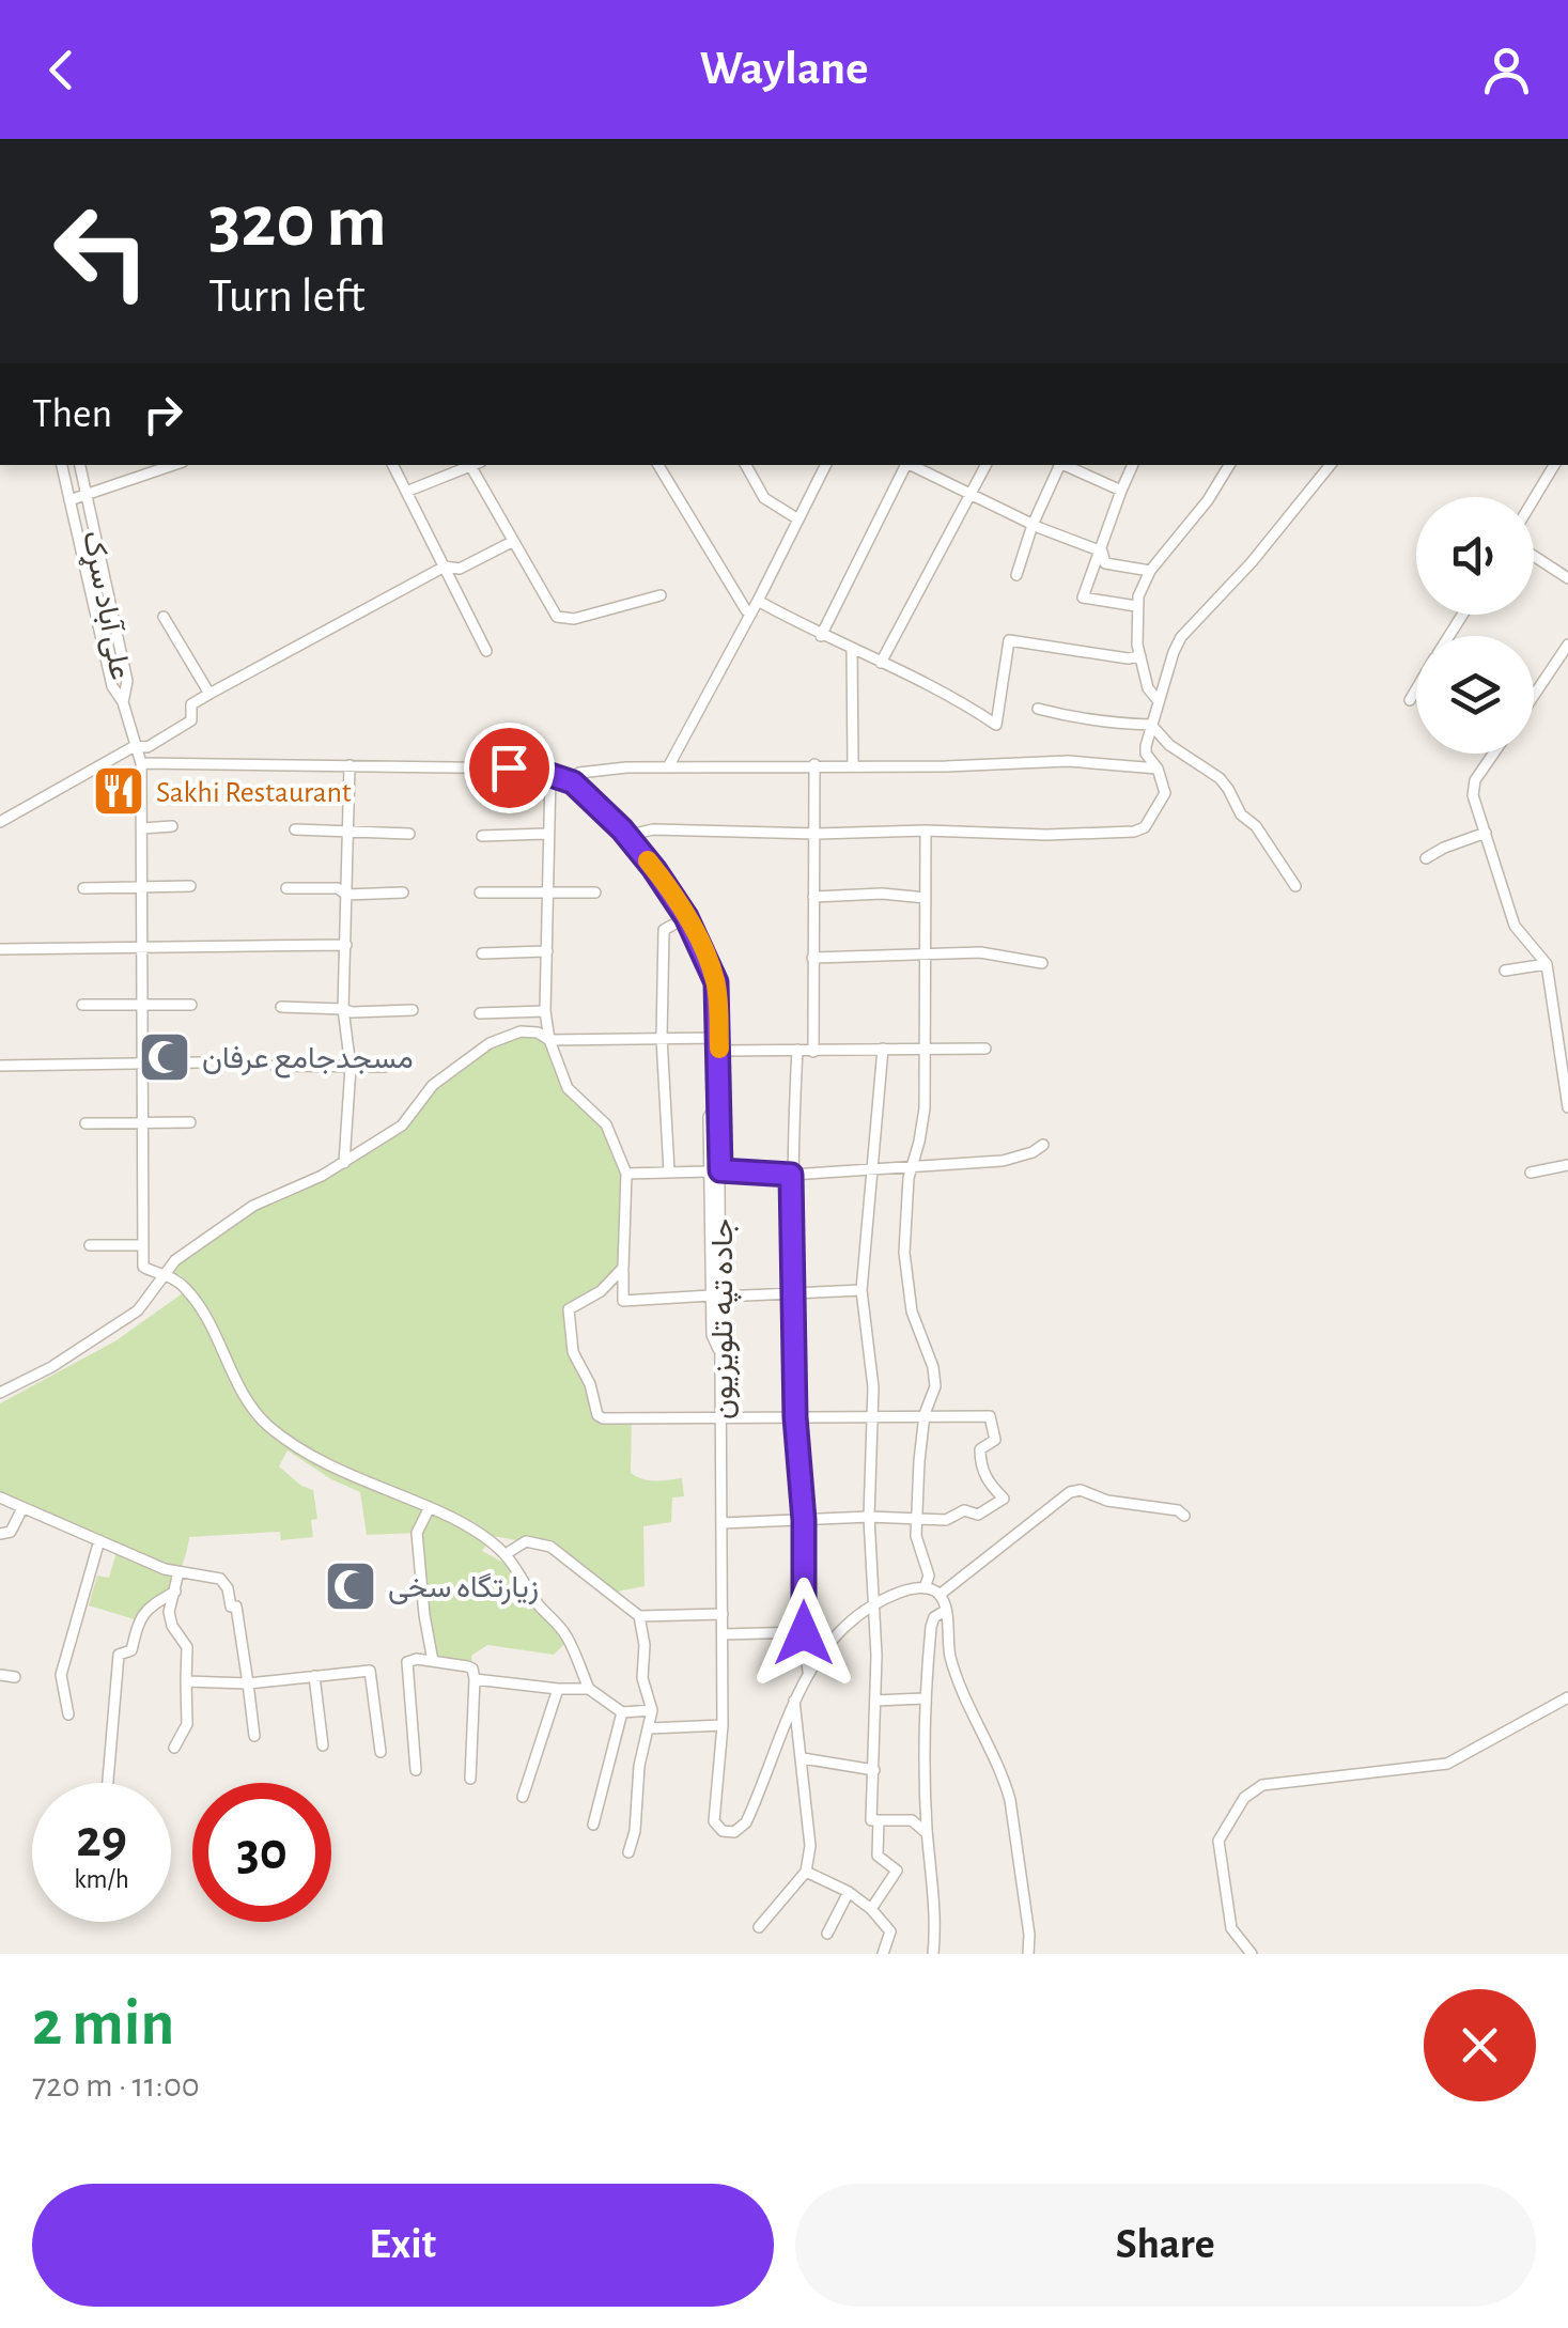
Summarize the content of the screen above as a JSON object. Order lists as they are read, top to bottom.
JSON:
{
  "streets": {
    "street": ["علی آباد سړک", "جاده تپه تلویزیون"]
  },
  "crossings": [
    ["علی آباد سړک", "جاده تپه تلویزیون"]
  ],
  "places": {
    "restaurant": ["Sakhi Restaurant"],
    "mosque": ["مسجدجامع عرفان", "زیارتگاه سخی"]
  },
  "page": {
    "header": "Waylane",
    "turn": ["320 m", "Turn left"],
    "then": "Then",
    "speed": "29 km/h",
    "limit": "30",
    "heading": ["2 min", "720 m · 11:00"],
    "buttons": ["Exit", "Share"]
  }
}
